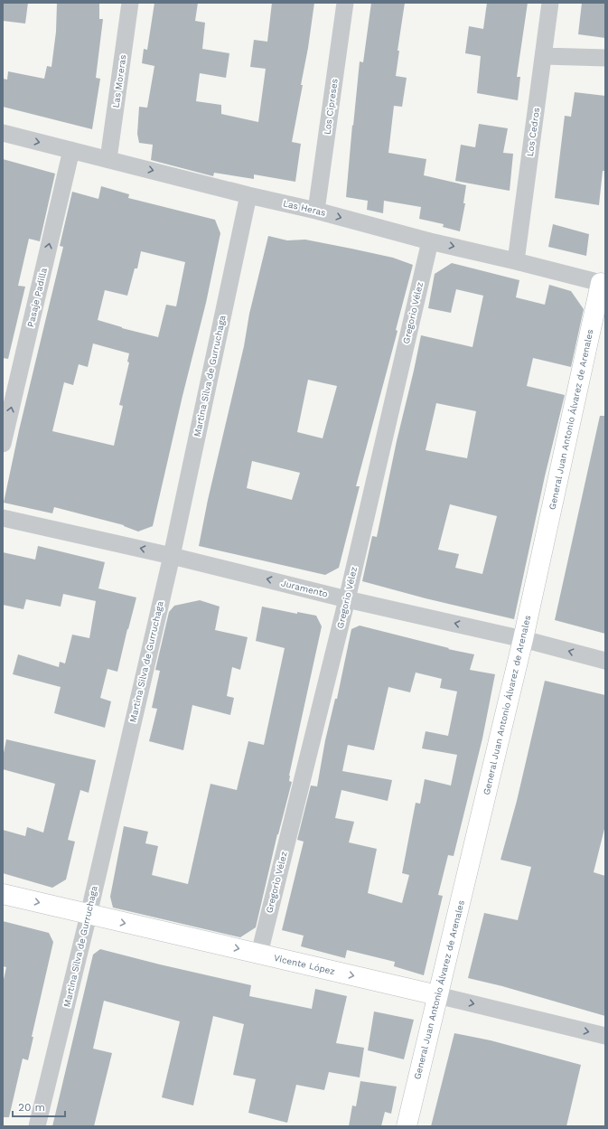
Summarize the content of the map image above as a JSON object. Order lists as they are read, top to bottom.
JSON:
{
  "streets": {
    "street": [
      "Las Moreras",
      "Los Cipreses",
      "Los Cedros",
      "Las Heras",
      "Pasaje Padilla",
      "Gregorio Vélez",
      "Martina Silva de Gurruchaga",
      "General Juan Antonio Álvarez de Arenales",
      "Juramento",
      "Vicente López"
    ]
  },
  "crossings": [
    ["Las Moreras", "Las Heras"],
    ["Los Cipreses", "Las Heras"],
    ["Los Cedros", "Las Heras"],
    ["Las Heras", "Pasaje Padilla"],
    ["Las Heras", "Gregorio Vélez"],
    ["Las Heras", "Martina Silva de Gurruchaga"],
    ["Las Heras", "General Juan Antonio Álvarez de Arenales"],
    ["Gregorio Vélez", "Juramento"],
    ["Gregorio Vélez", "Vicente López"],
    ["Martina Silva de Gurruchaga", "Juramento"],
    ["Martina Silva de Gurruchaga", "Vicente López"],
    ["General Juan Antonio Álvarez de Arenales", "Juramento"],
    ["General Juan Antonio Álvarez de Arenales", "Vicente López"]
  ],
  "one_way": [
    "Las Heras",
    "Pasaje Padilla",
    "Juramento",
    "Vicente López"
  ],
  "scale_bar": "20 m"
}
